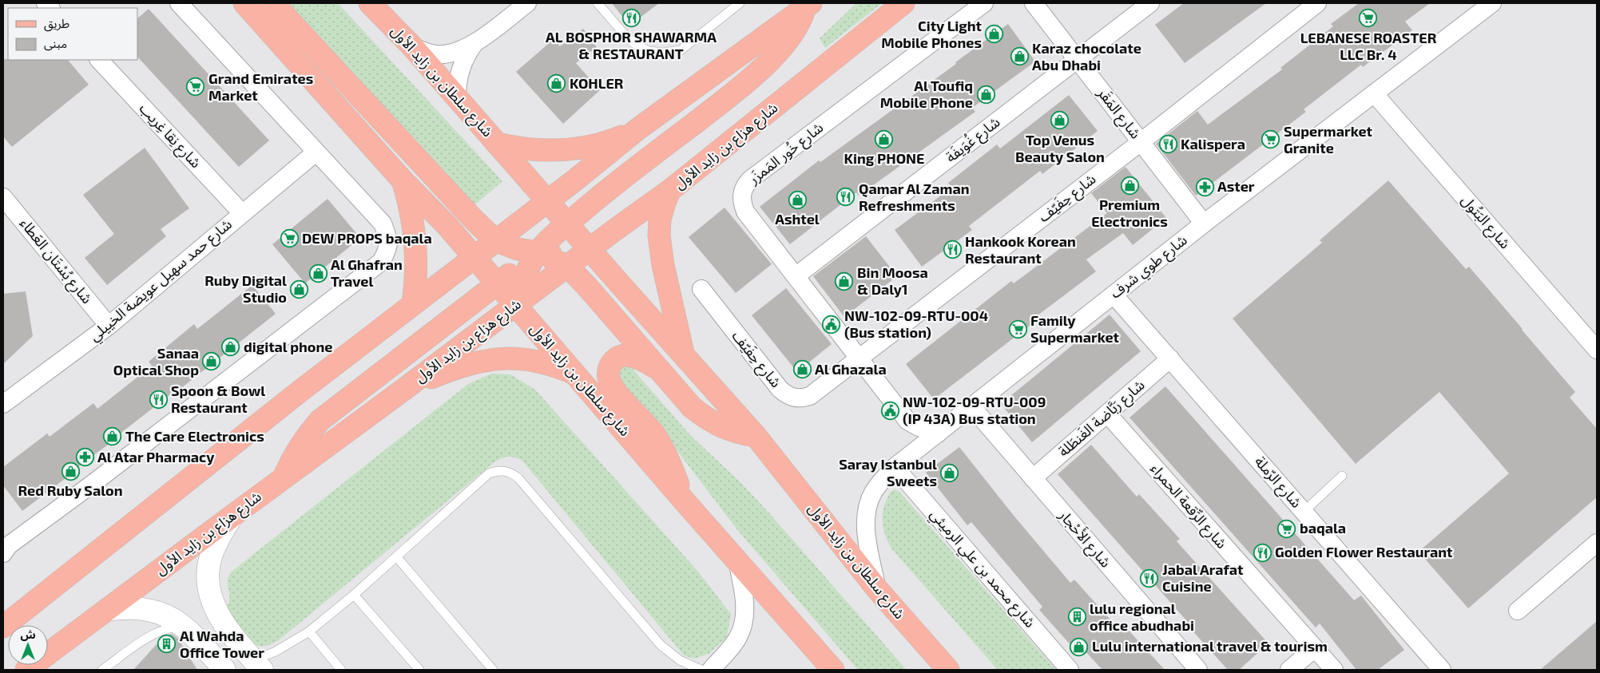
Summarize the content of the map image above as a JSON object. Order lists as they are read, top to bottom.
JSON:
{
  "streets": {
    "main road": ["شارع سلطان بن زايد الأول", "شارع هزاع بن زايد الأول"],
    "street": [
      "شارع المَقَر",
      "شارع نِقا غِريب",
      "شارع غُوَيفَة",
      "شارع خُور المَمزَر",
      "شارع حِفَيّف",
      "شارع البَتُول",
      "شارع بُسْتَان العَطاء",
      "شارع طوي شرف",
      "شارع حمد سهيل عويضة الخييلي",
      "شارع رَبَّاضة الغَنطَلة",
      "شارع الرّملة",
      "شارع الرِّقعة الحمراء",
      "شارع الأَحْجار",
      "شارع محمد بن علي الرميثي"
    ]
  },
  "crossings": [
    ["شارع سلطان بن زايد الأول", "شارع هزاع بن زايد الأول"],
    ["شارع سلطان بن زايد الأول", "شارع طوي شرف"],
    ["شارع المَقَر", "شارع غُوَيفَة"],
    ["شارع المَقَر", "شارع حِفَيّف"],
    ["شارع المَقَر", "شارع طوي شرف"],
    ["شارع نِقا غِريب", "شارع حمد سهيل عويضة الخييلي"],
    ["شارع غُوَيفَة", "شارع خُور المَمزَر"],
    ["شارع خُور المَمزَر", "شارع حِفَيّف"],
    ["شارع خُور المَمزَر", "شارع طوي شرف"],
    ["شارع البَتُول", "شارع طوي شرف"],
    ["شارع بُسْتَان العَطاء", "شارع حمد سهيل عويضة الخييلي"],
    ["شارع طوي شرف", "شارع الرّملة"],
    ["شارع طوي شرف", "شارع الأَحْجار"],
    ["شارع طوي شرف", "شارع محمد بن علي الرميثي"],
    ["شارع رَبَّاضة الغَنطَلة", "شارع الرّملة"],
    ["شارع رَبَّاضة الغَنطَلة", "شارع الرِّقعة الحمراء"],
    ["شارع رَبَّاضة الغَنطَلة", "شارع الأَحْجار"]
  ],
  "places": {
    "restaurant": [
      "AL BOSPHOR SHAWARMA & RESTAURANT",
      "Kalispera",
      "Qamar Al Zaman Refreshments",
      "Hankook Korean Restaurant",
      "Spoon & Bowl Restaurant",
      "Golden Flower Restaurant",
      "Jabal Arafat Cuisine"
    ],
    "supermarket": [
      "LEBANESE ROASTER LLC Br. 4",
      "Grand Emirates Market",
      "Supermarket Granite",
      "DEW PROPS baqala",
      "Family Supermarket",
      "baqala"
    ],
    "shop": [
      "City Light Mobile Phones",
      "Karaz chocolate Abu Dhabi",
      "KOHLER",
      "Al Toufiq Mobile Phone",
      "Top Venus Beauty Salon",
      "King PHONE",
      "Premium Electronics",
      "Ashtel",
      "Al Ghafran Travel",
      "Bin Moosa & Daly1",
      "Ruby Digital Studio",
      "digital phone",
      "Sanaa Optical Shop",
      "Al Ghazala",
      "The Care Electronics",
      "Red Ruby Salon",
      "Saray Istanbul Sweets",
      "Lulu international travel & tourism"
    ],
    "pharmacy": ["Aster", "Al Atar Pharmacy"],
    "public building": ["NW-102-09-RTU-004 (Bus station)", "NW-102-09-RTU-009 (IP 43A) Bus station"],
    "building": ["lulu regional office abudhabi", "Al Wahda Office Tower"]
  },
  "legend": ["طريق", "مبنى"],
  "north": "top"
}
